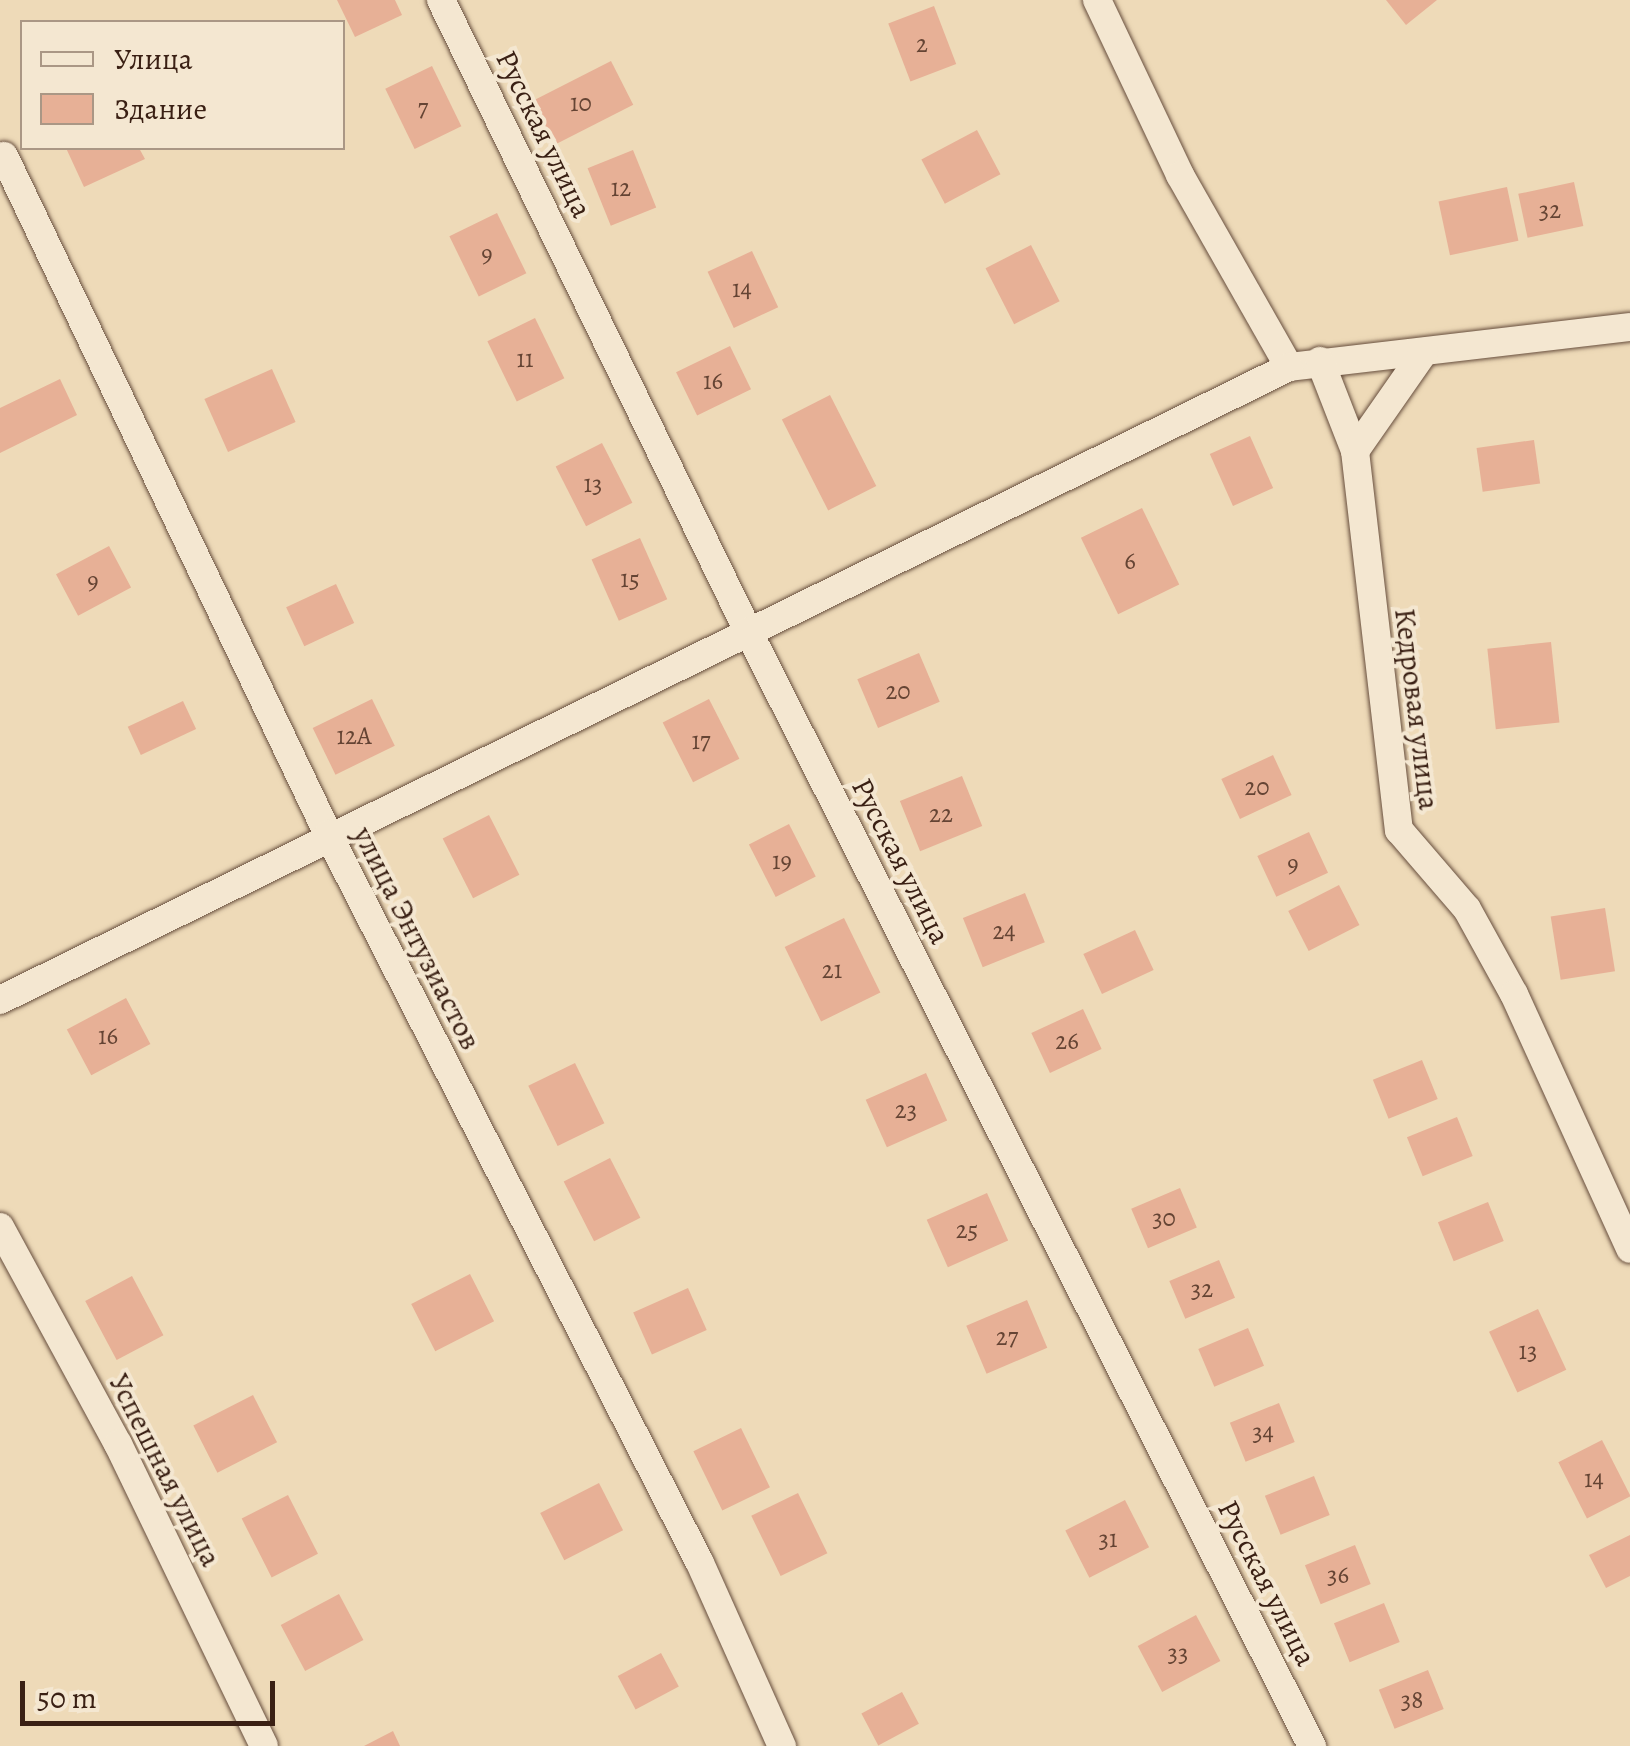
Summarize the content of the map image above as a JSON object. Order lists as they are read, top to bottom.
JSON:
{
  "streets": {
    "street": [
      "Русская улица",
      "Кедровая улица",
      "улица Энтузиастов",
      "Успешная улица"
    ]
  },
  "house_numbers": [
    "2",
    "10",
    "7",
    "12",
    "32",
    "9",
    "14",
    "11",
    "16",
    "13",
    "6",
    "15",
    "9",
    "20",
    "12А",
    "17",
    "20",
    "22",
    "19",
    "9",
    "24",
    "21",
    "16",
    "26",
    "23",
    "30",
    "25",
    "32",
    "27",
    "13",
    "34",
    "14",
    "31",
    "36",
    "33",
    "38"
  ],
  "legend": ["Улица", "Здание"],
  "scale_bar": "50 m"
}
